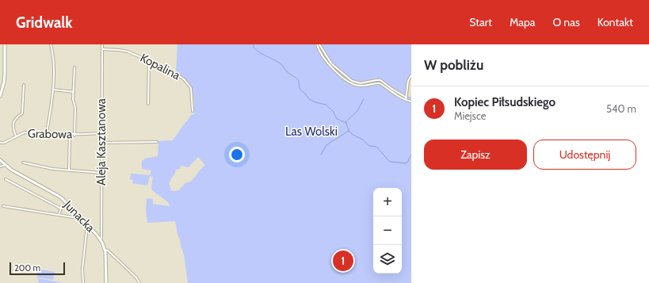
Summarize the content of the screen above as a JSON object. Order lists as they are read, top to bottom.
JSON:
{
  "streets": {
    "street": [
      "Kopalina",
      "Grabowa",
      "Aleja Kasztanowa",
      "Junacka"
    ]
  },
  "crossings": [
    ["Kopalina", "Aleja Kasztanowa"],
    ["Grabowa", "Aleja Kasztanowa"],
    ["Aleja Kasztanowa", "Junacka"]
  ],
  "parks": ["Las Wolski"],
  "scale_bar": "200 m",
  "page": {
    "header": "Gridwalk",
    "nav": [
      "Start",
      "Mapa",
      "O nas",
      "Kontakt"
    ],
    "heading": "W pobliżu",
    "list": [
      {
        "mark": "1",
        "name": "Kopiec Piłsudskiego",
        "note": "Miejsce",
        "value": "540 m"
      }
    ],
    "buttons": ["Zapisz", "Udostępnij"],
    "map_buttons": ["+", "−"],
    "pins": "1",
    "scale": "200 m"
  }
}
